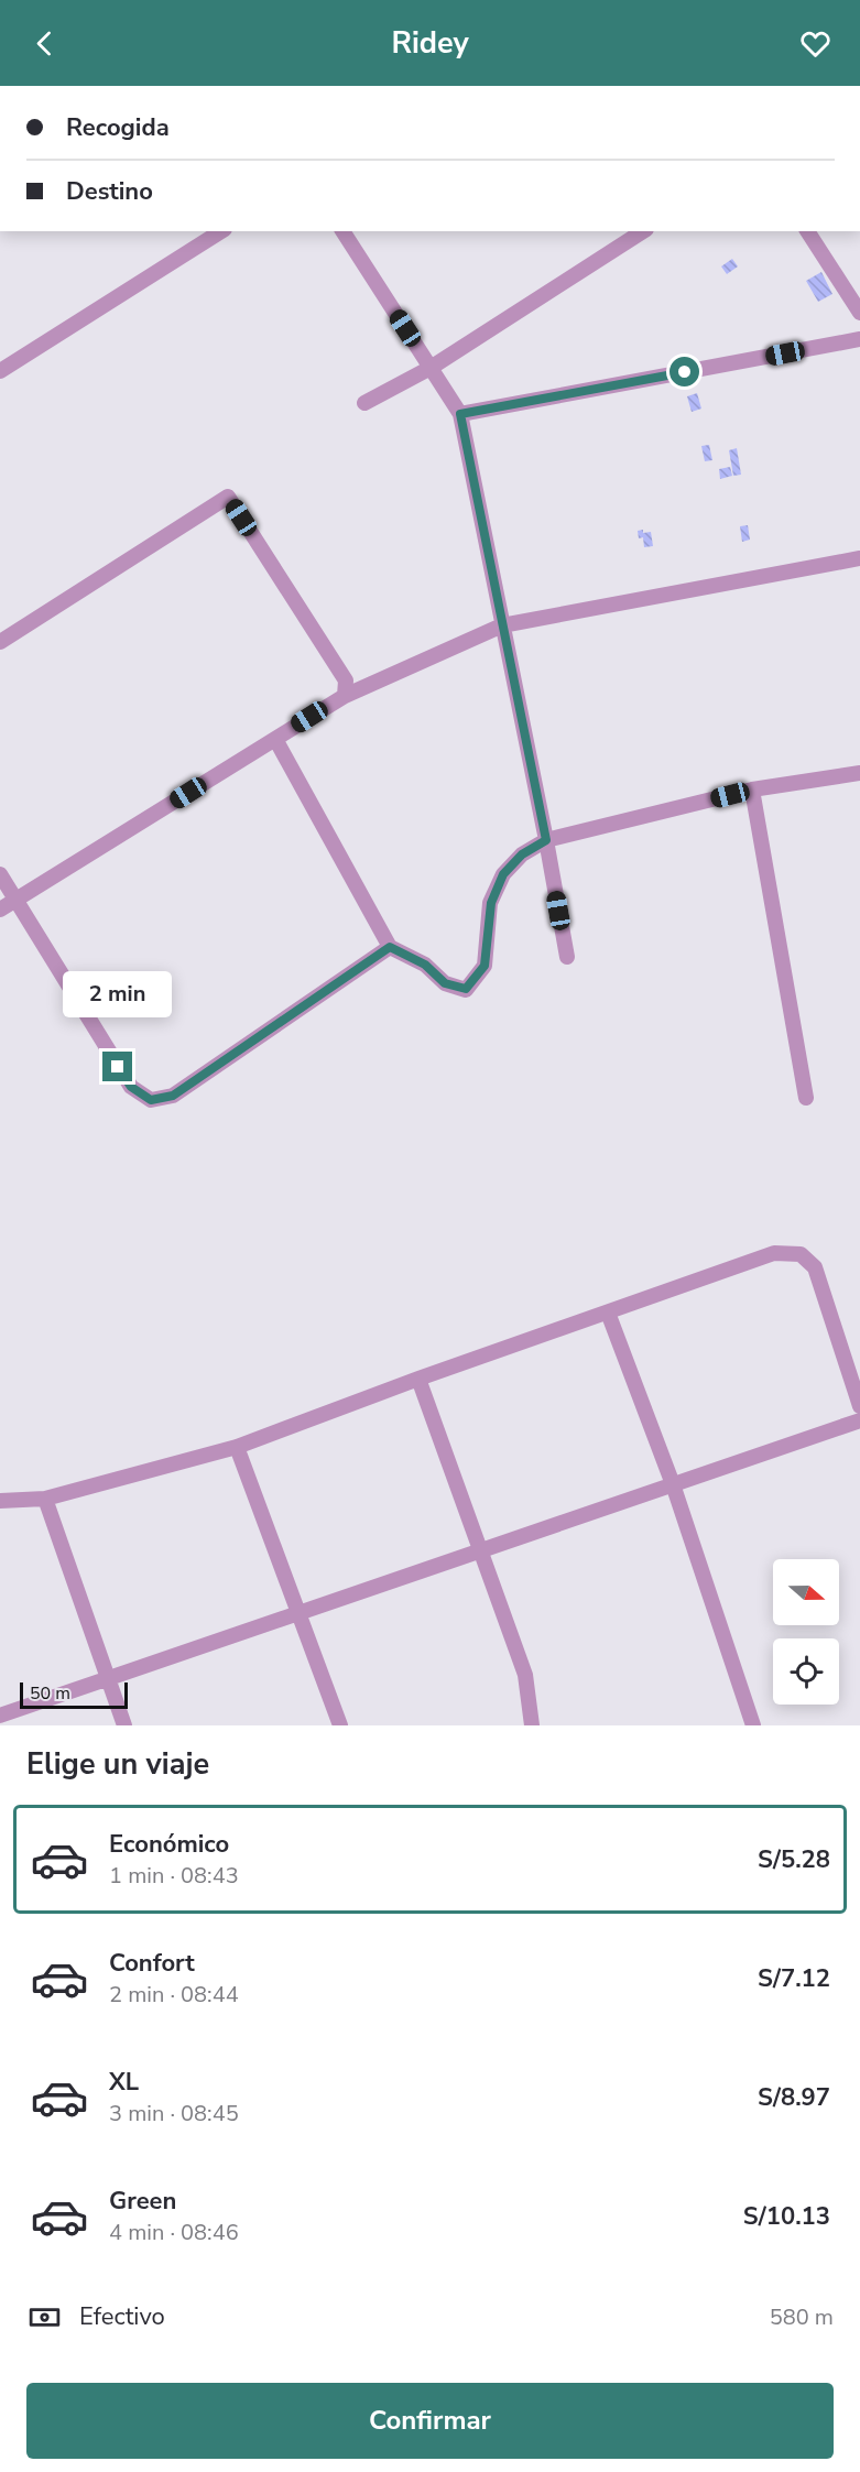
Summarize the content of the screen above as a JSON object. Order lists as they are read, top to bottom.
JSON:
{
  "scale_bar": "50 m",
  "north": "right",
  "page": {
    "header": "Ridey",
    "banner": ["Recogida", "Destino"],
    "bubble": "2 min",
    "scale": "50 m",
    "heading": "Elige un viaje",
    "list": [
      {
        "name": "Económico",
        "note": "1 min · 08:43",
        "value": "S/5.28"
      },
      {
        "name": "Confort",
        "note": "2 min · 08:44",
        "value": "S/7.12"
      },
      {
        "name": "XL",
        "note": "3 min · 08:45",
        "value": "S/8.97"
      },
      {
        "name": "Green",
        "note": "4 min · 08:46",
        "value": "S/10.13"
      }
    ],
    "pay": ["Efectivo", "580 m"],
    "buttons": "Confirmar"
  }
}
